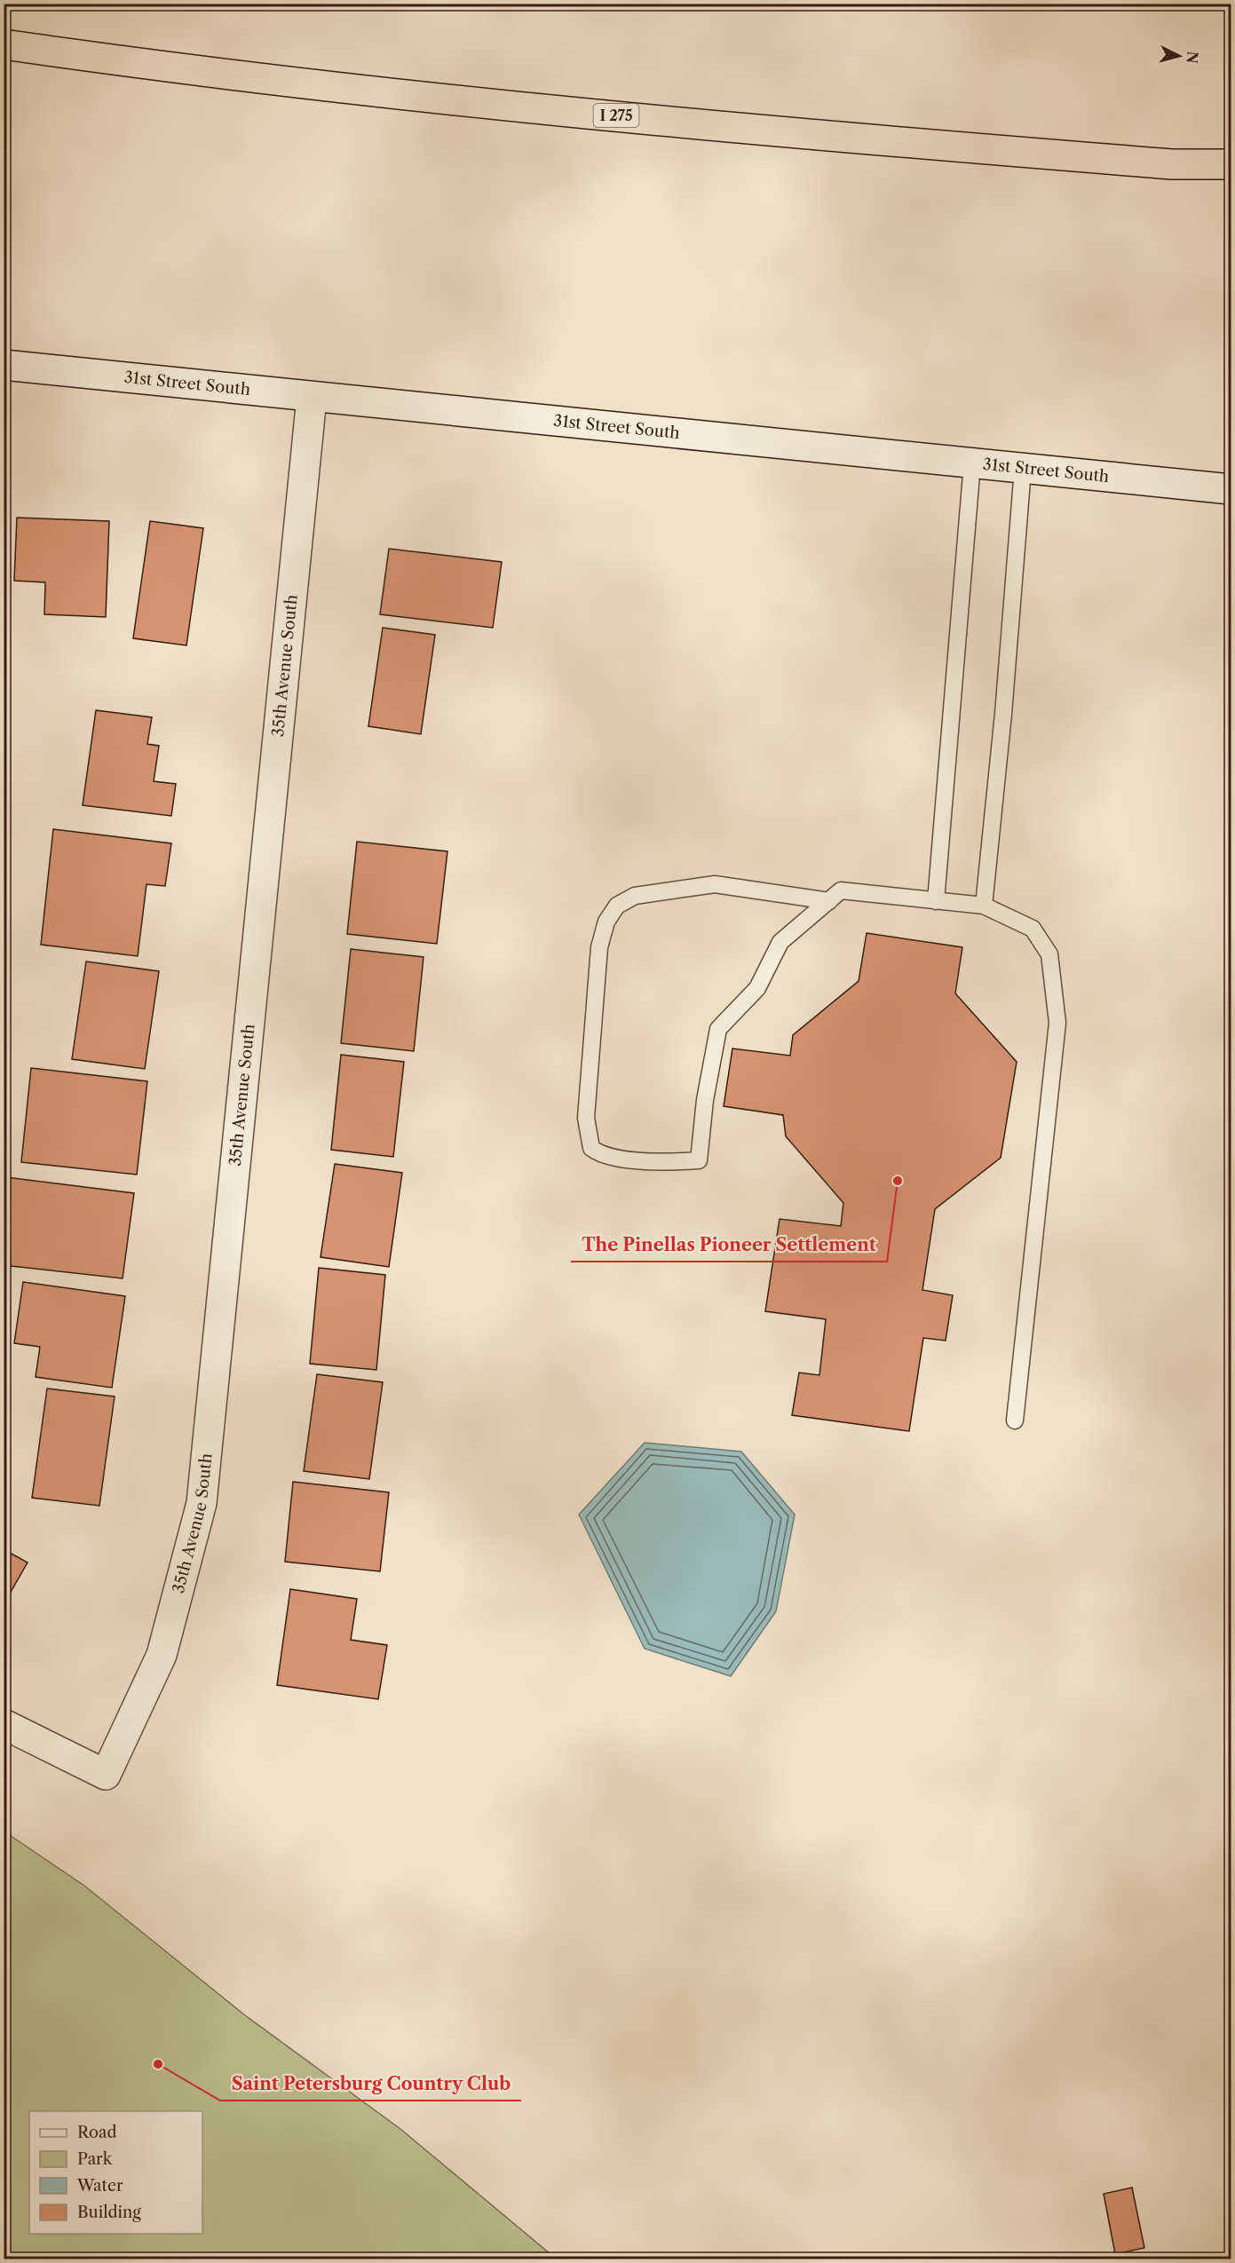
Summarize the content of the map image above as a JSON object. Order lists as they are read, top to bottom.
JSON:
{
  "streets": {
    "highway": ["I 275"],
    "street": ["31st Street South", "35th Avenue South"]
  },
  "crossings": [
    ["31st Street South", "35th Avenue South"]
  ],
  "places": ["The Pinellas Pioneer Settlement", "Saint Petersburg Country Club"],
  "legend": [
    "Road",
    "Park",
    "Water",
    "Building"
  ],
  "north": "right"
}
